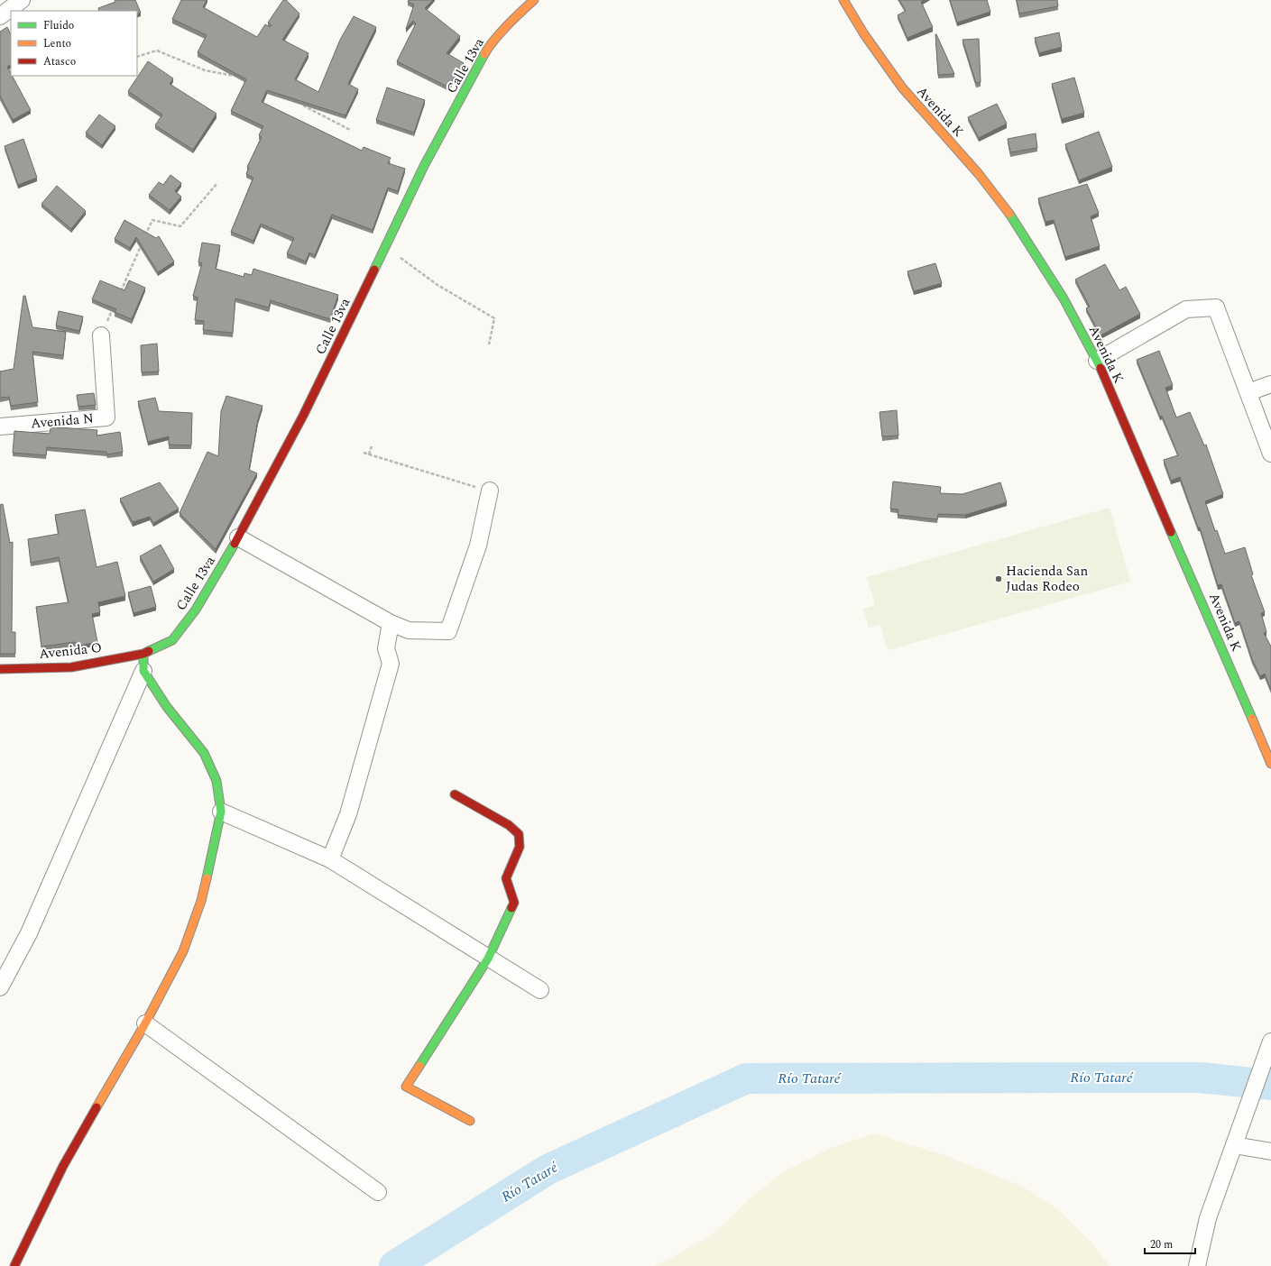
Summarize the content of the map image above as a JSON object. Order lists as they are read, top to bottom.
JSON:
{
  "streets": {
    "street": [
      "Calle 13va",
      "Avenida K",
      "Avenida N",
      "Avenida O"
    ]
  },
  "crossings": [
    ["Calle 13va", "Avenida O"]
  ],
  "water": ["Río Tataré"],
  "places": ["Hacienda San Judas Rodeo"],
  "legend": ["Fluido", "Lento", "Atasco"],
  "scale_bar": "20 m"
}
